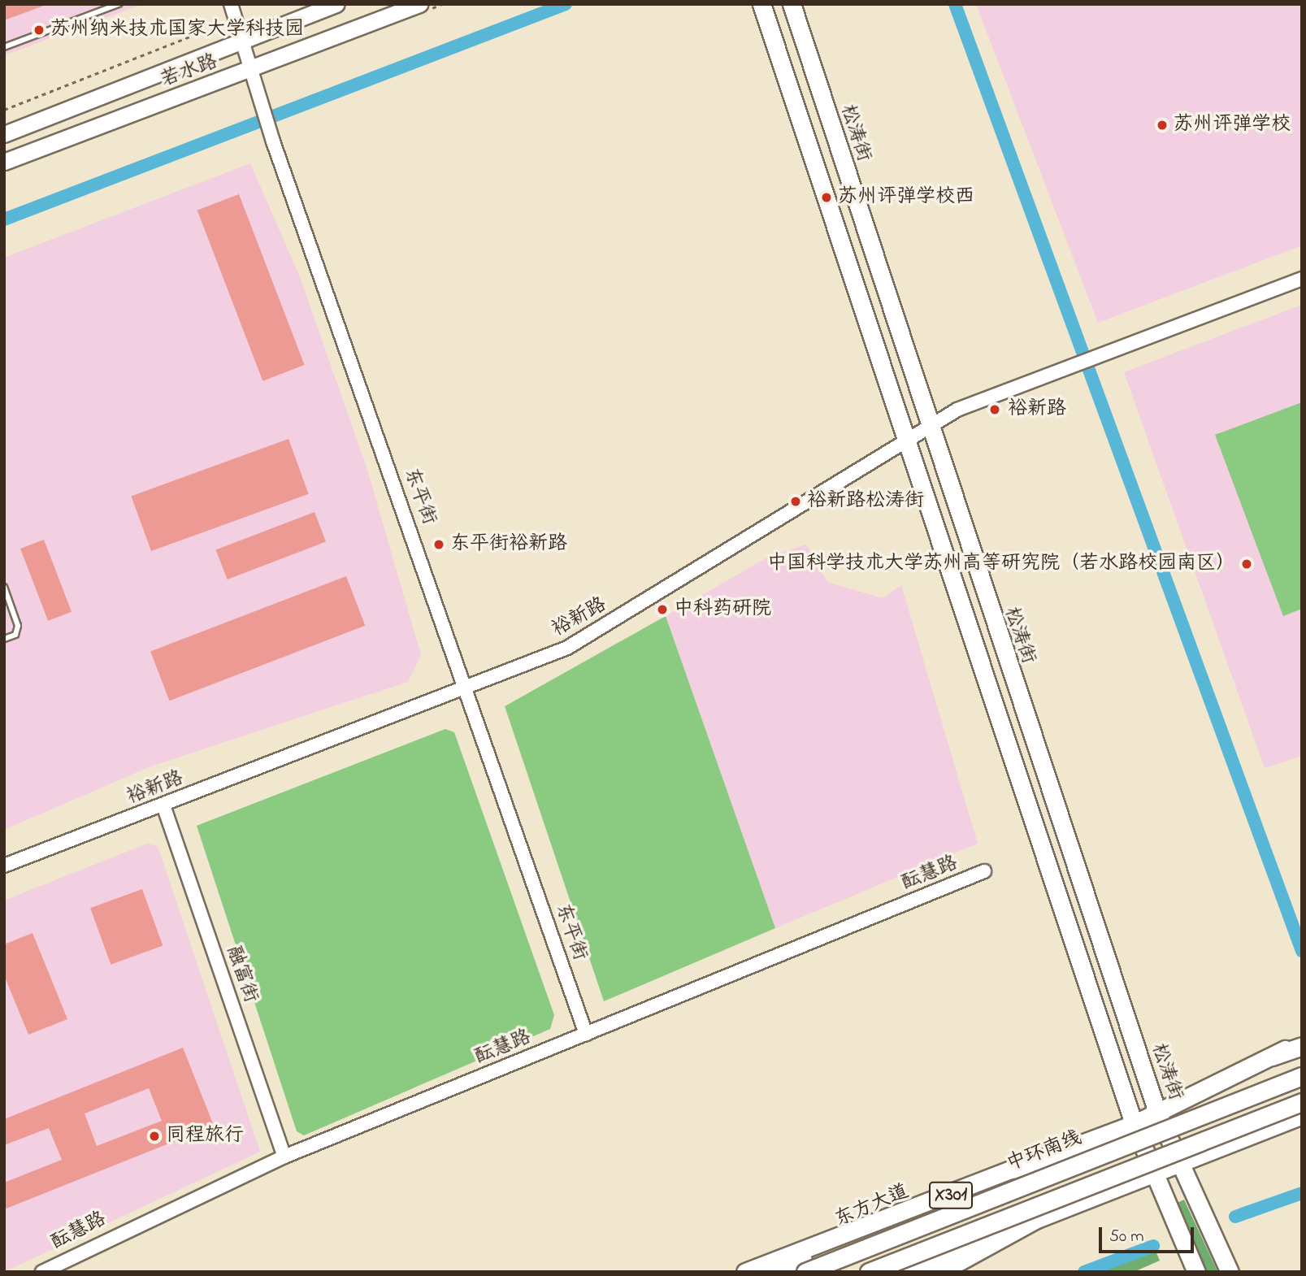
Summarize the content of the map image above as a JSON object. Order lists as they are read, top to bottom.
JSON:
{
  "streets": {
    "main road": ["若水路", "松涛街", "中环南线"],
    "street": [
      "东平街",
      "裕新路",
      "酝慧路",
      "融富街"
    ]
  },
  "crossings": [
    ["若水路", "东平街"],
    ["松涛街", "裕新路"],
    ["东平街", "裕新路"],
    ["东平街", "酝慧路"],
    ["裕新路", "融富街"],
    ["酝慧路", "融富街"]
  ],
  "places": [
    "苏州纳米技术国家大学科技园",
    "苏州评弹学校",
    "苏州评弹学校西",
    "裕新路",
    "裕新路松涛街",
    "东平街裕新路",
    "中国科学技术大学苏州高等研究院（若水路校园南区）",
    "中科药研院",
    "同程旅行"
  ],
  "scale_bar": "50 m"
}
